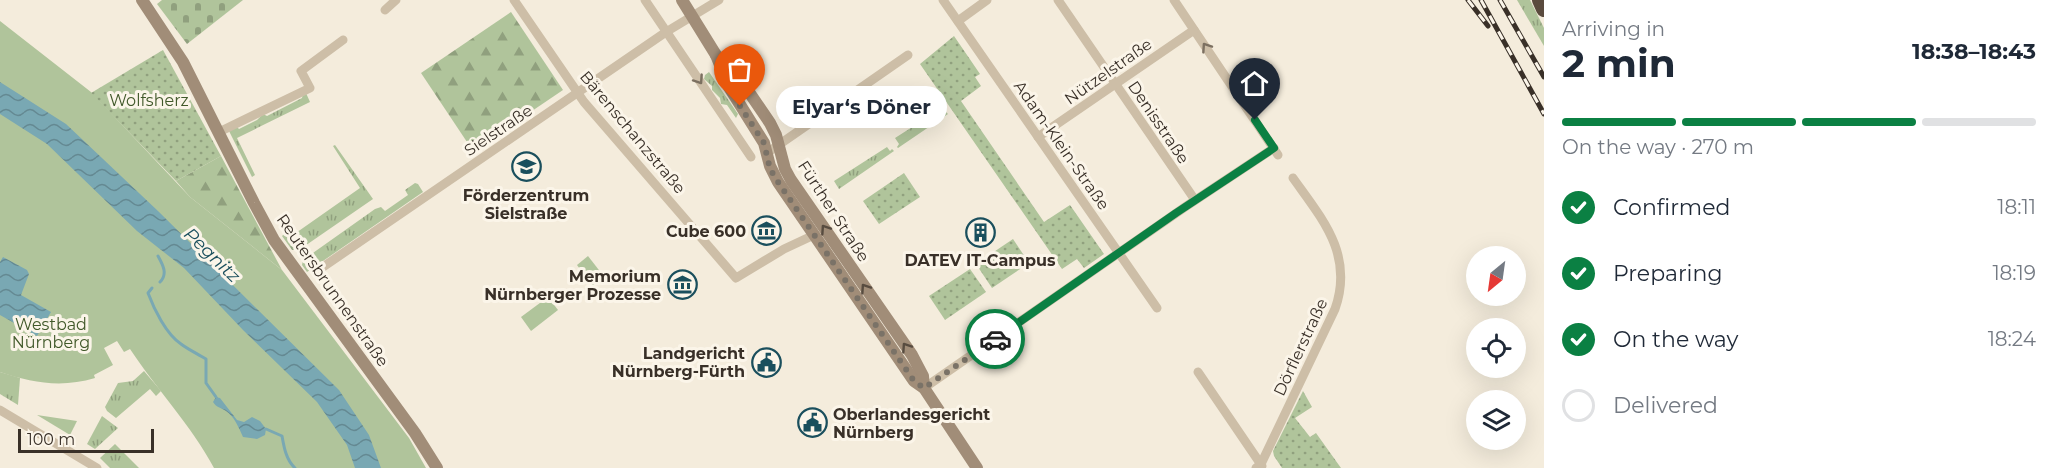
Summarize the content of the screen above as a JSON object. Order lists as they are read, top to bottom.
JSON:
{
  "streets": {
    "main road": ["Fürther Straße", "Reutersbrunnenstraße"],
    "street": [
      "Nützelstraße",
      "Denisstraße",
      "Sielstraße",
      "Bärenschanzstraße",
      "Adam-Klein-Straße",
      "Dörflerstraße"
    ]
  },
  "crossings": [
    ["Nützelstraße", "Denisstraße"],
    ["Nützelstraße", "Adam-Klein-Straße"],
    ["Sielstraße", "Bärenschanzstraße"],
    ["Sielstraße", "Fürther Straße"],
    ["Bärenschanzstraße", "Fürther Straße"]
  ],
  "water": ["Pegnitz"],
  "parks": ["Wolfsherz", "Westbad Nürnberg"],
  "places": {
    "other": ["Elyar‘s Döner"],
    "school or university": ["Förderzentrum Sielstraße"],
    "museum": ["Cube 600", "Memorium Nürnberger Prozesse"],
    "building": ["DATEV IT-Campus"],
    "public building": ["Landgericht Nürnberg-Fürth", "Oberlandesgericht Nürnberg"]
  },
  "scale_bar": "100 m",
  "north": "bottom left",
  "page": {
    "heading": ["2 min", "Arriving in", "18:38–18:43"],
    "bubble": "Elyar‘s Döner",
    "bar": "On the way · 270 m",
    "list": [
      ["Confirmed", "18:11"],
      ["Preparing", "18:19"],
      ["On the way", "18:24"],
      "Delivered"
    ],
    "scale": "100 m"
  }
}
